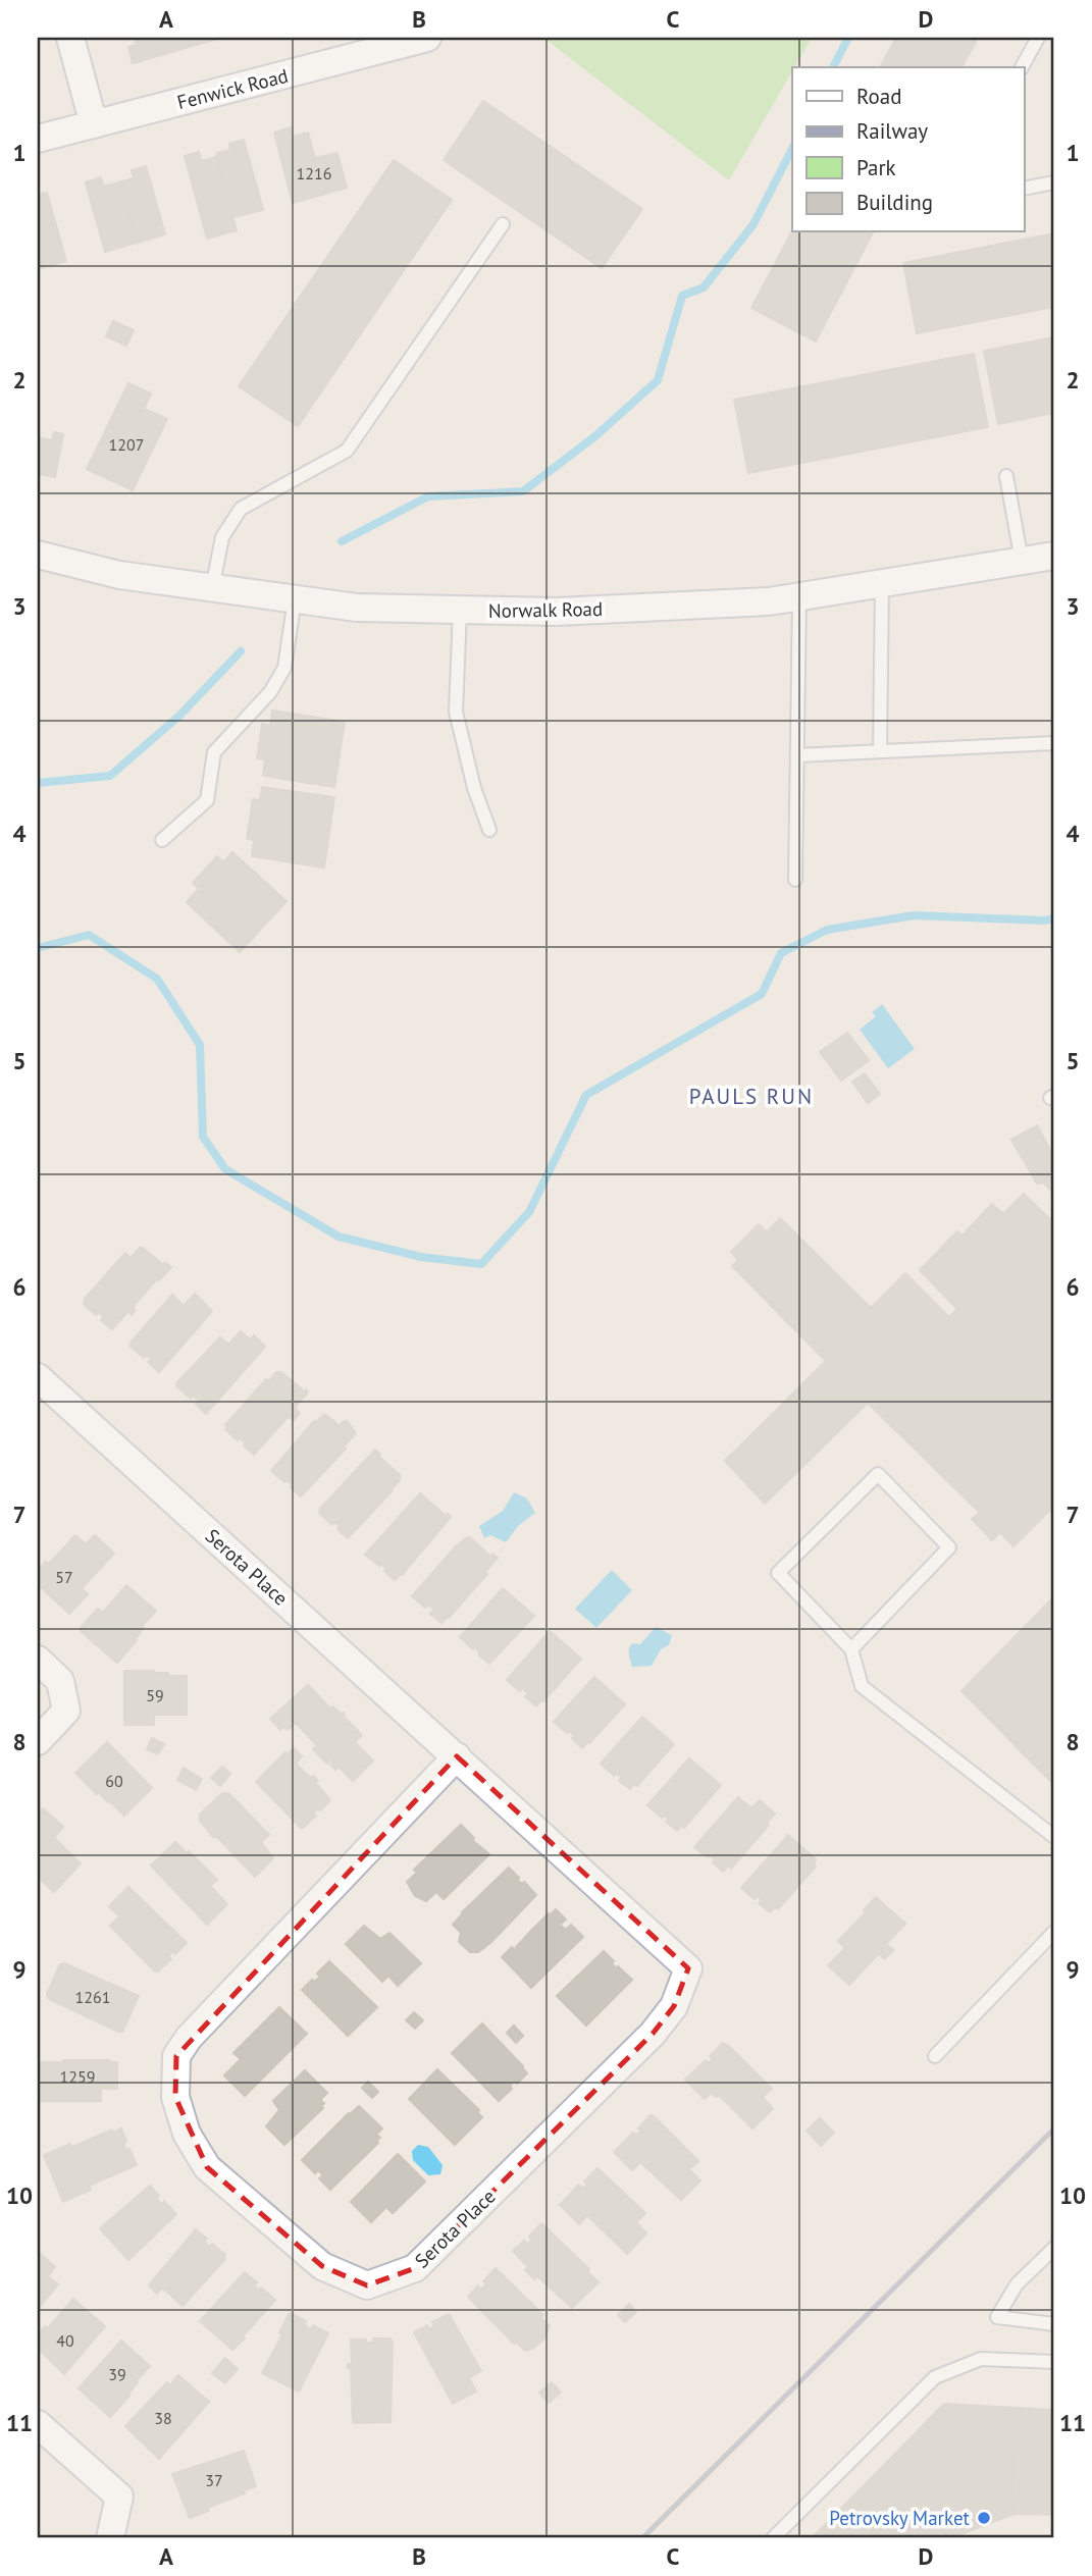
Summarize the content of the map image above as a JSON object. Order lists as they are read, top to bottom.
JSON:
{
  "streets": {
    "street": ["Fenwick Road", "Norwalk Road", "Serota Place"]
  },
  "districts": ["PAULS RUN"],
  "places": ["Petrovsky Market"],
  "house_numbers": [
    "1216",
    "1207",
    "57",
    "59",
    "60",
    "1261",
    "1259",
    "40",
    "39",
    "38",
    "37"
  ],
  "legend": [
    "Road",
    "Railway",
    "Park",
    "Building"
  ],
  "grid": {
    "columns": [
      "A",
      "B",
      "C",
      "D"
    ],
    "rows": [
      "1",
      "2",
      "3",
      "4",
      "5",
      "6",
      "7",
      "8",
      "9",
      "10",
      "11"
    ]
  }
}
